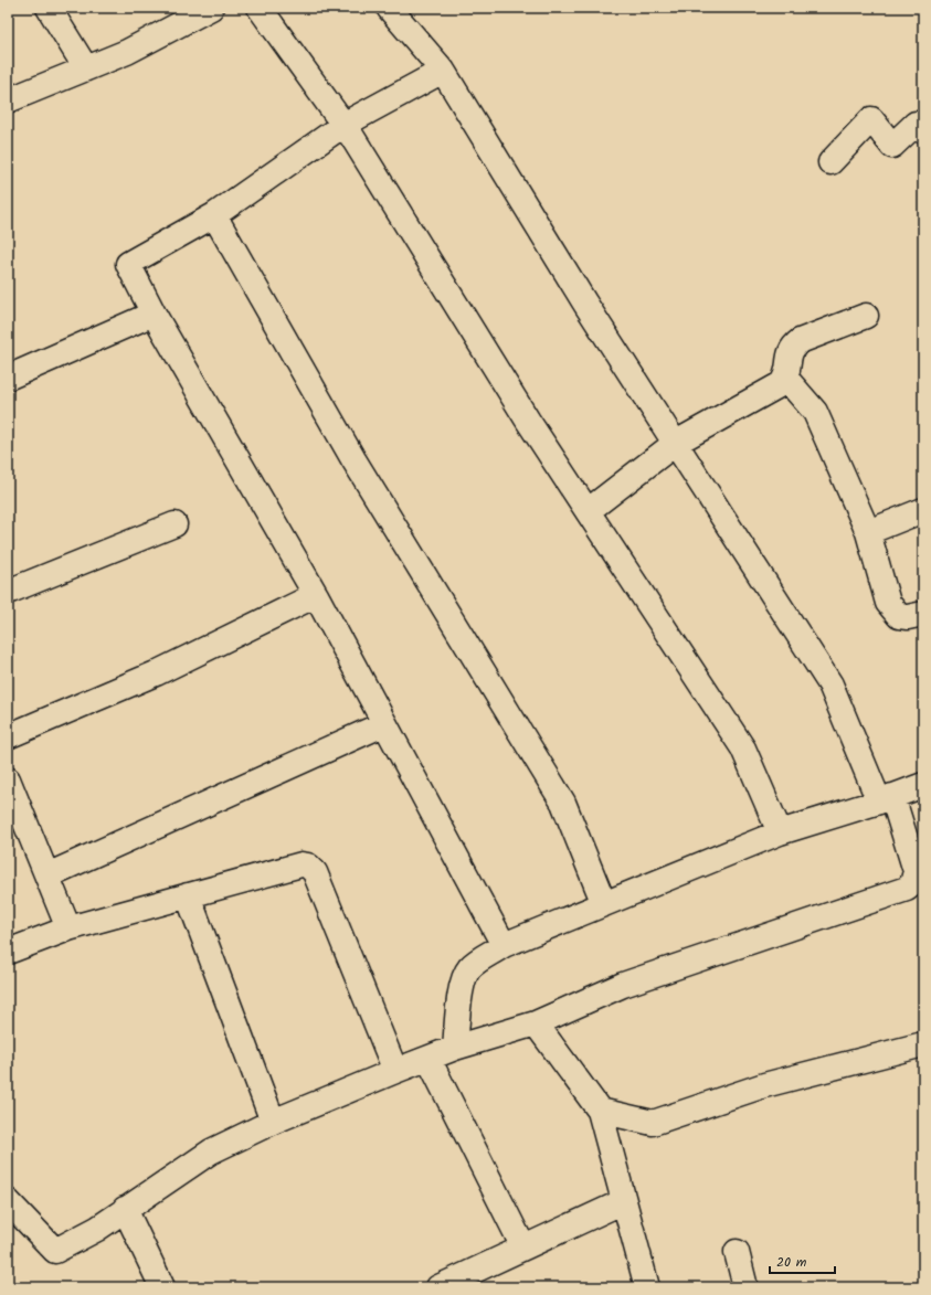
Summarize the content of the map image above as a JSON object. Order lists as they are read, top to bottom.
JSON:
{
  "scale_bar": "20 m"
}
